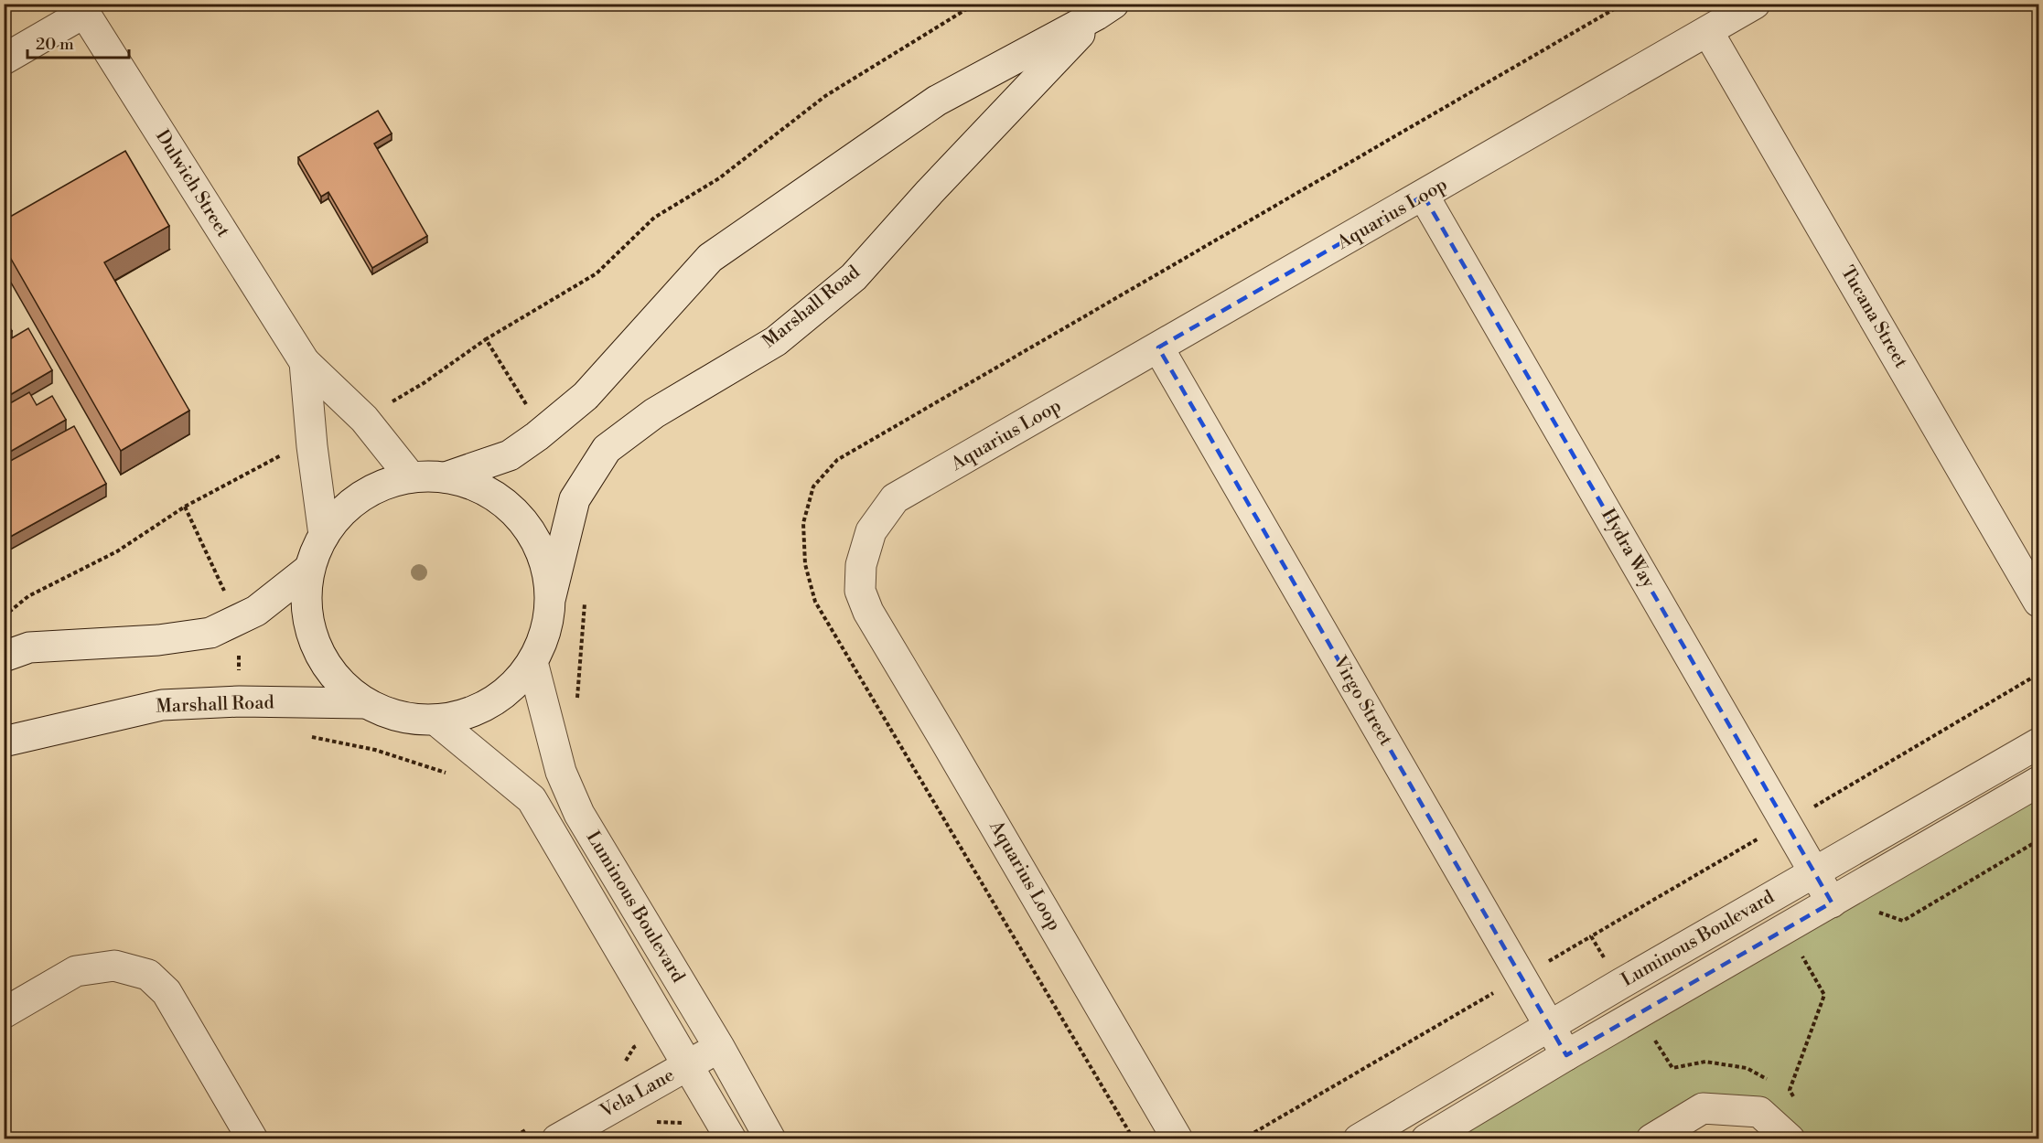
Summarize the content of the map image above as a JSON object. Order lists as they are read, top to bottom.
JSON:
{
  "streets": {
    "street": [
      "Dulwich Street",
      "Aquarius Loop",
      "Marshall Road",
      "Tucana Street",
      "Hydra Way",
      "Virgo Street",
      "Luminous Boulevard",
      "Vela Lane"
    ]
  },
  "crossings": [
    ["Dulwich Street", "Marshall Road"],
    ["Aquarius Loop", "Tucana Street"],
    ["Aquarius Loop", "Hydra Way"],
    ["Aquarius Loop", "Virgo Street"],
    ["Marshall Road", "Luminous Boulevard"],
    ["Hydra Way", "Luminous Boulevard"],
    ["Virgo Street", "Luminous Boulevard"],
    ["Luminous Boulevard", "Vela Lane"]
  ],
  "scale_bar": "20 m"
}
